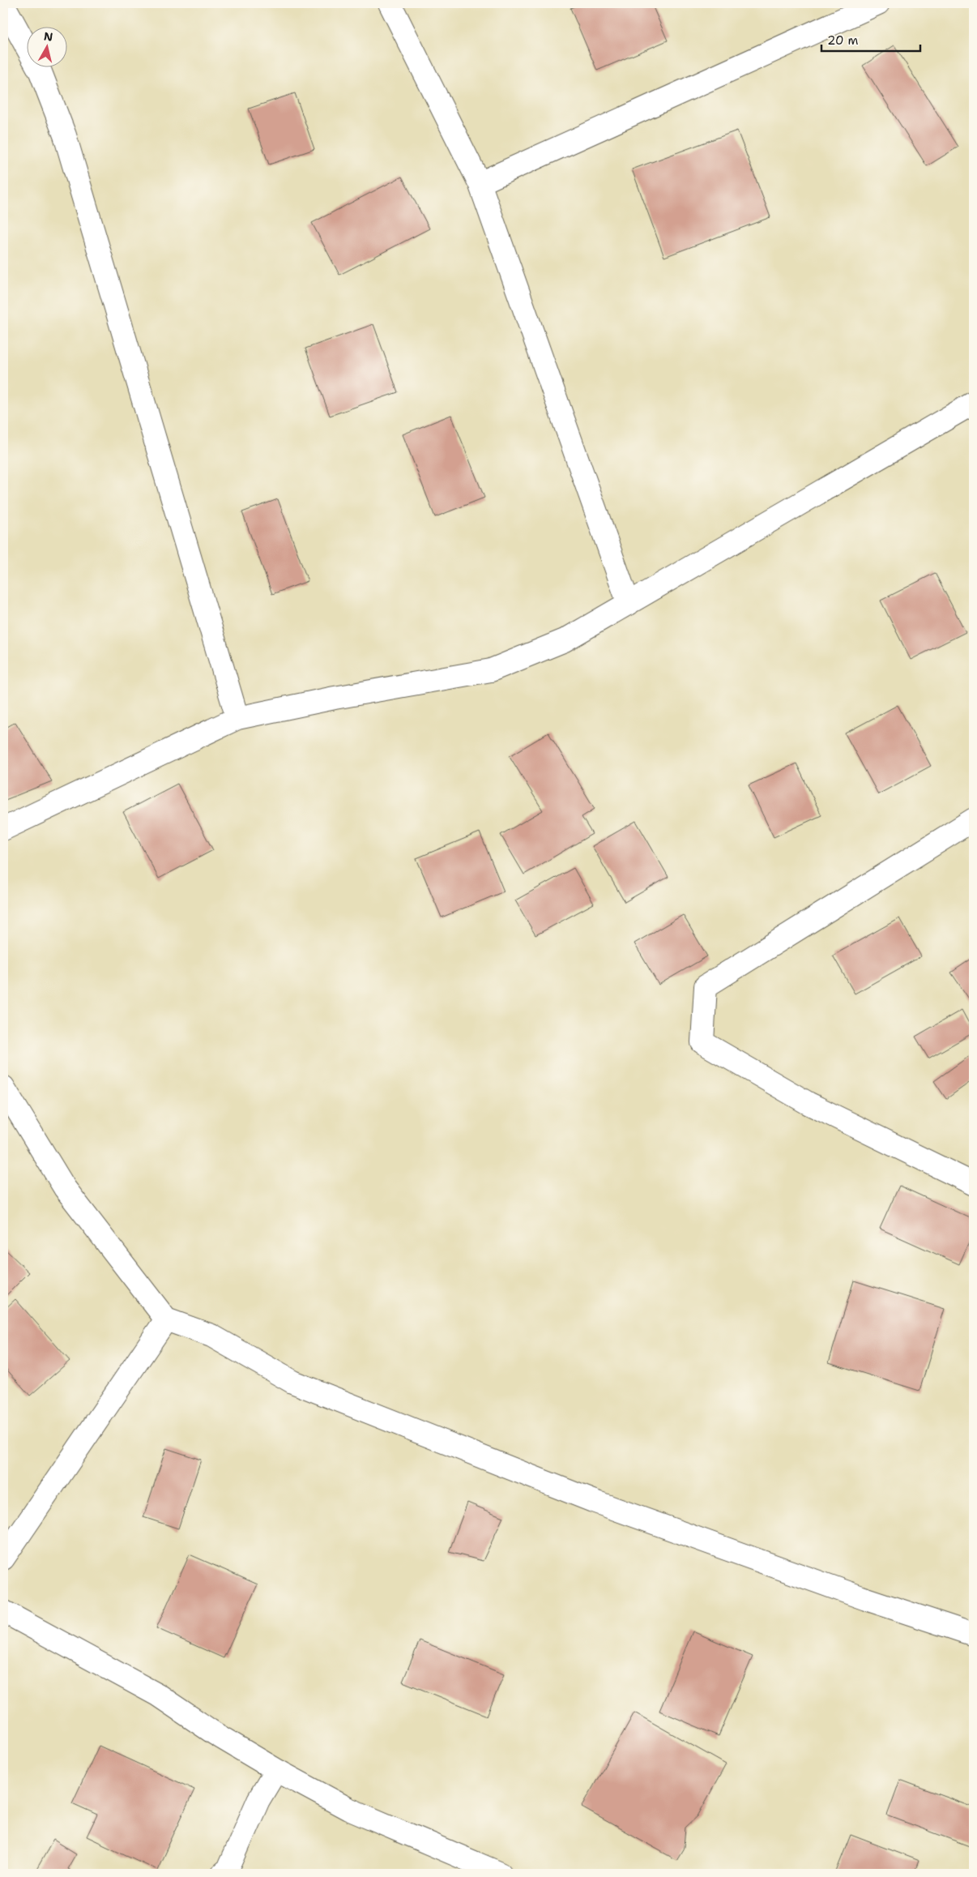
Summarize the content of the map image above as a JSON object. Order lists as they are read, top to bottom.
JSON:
{
  "scale_bar": "20 m",
  "north": "top"
}
